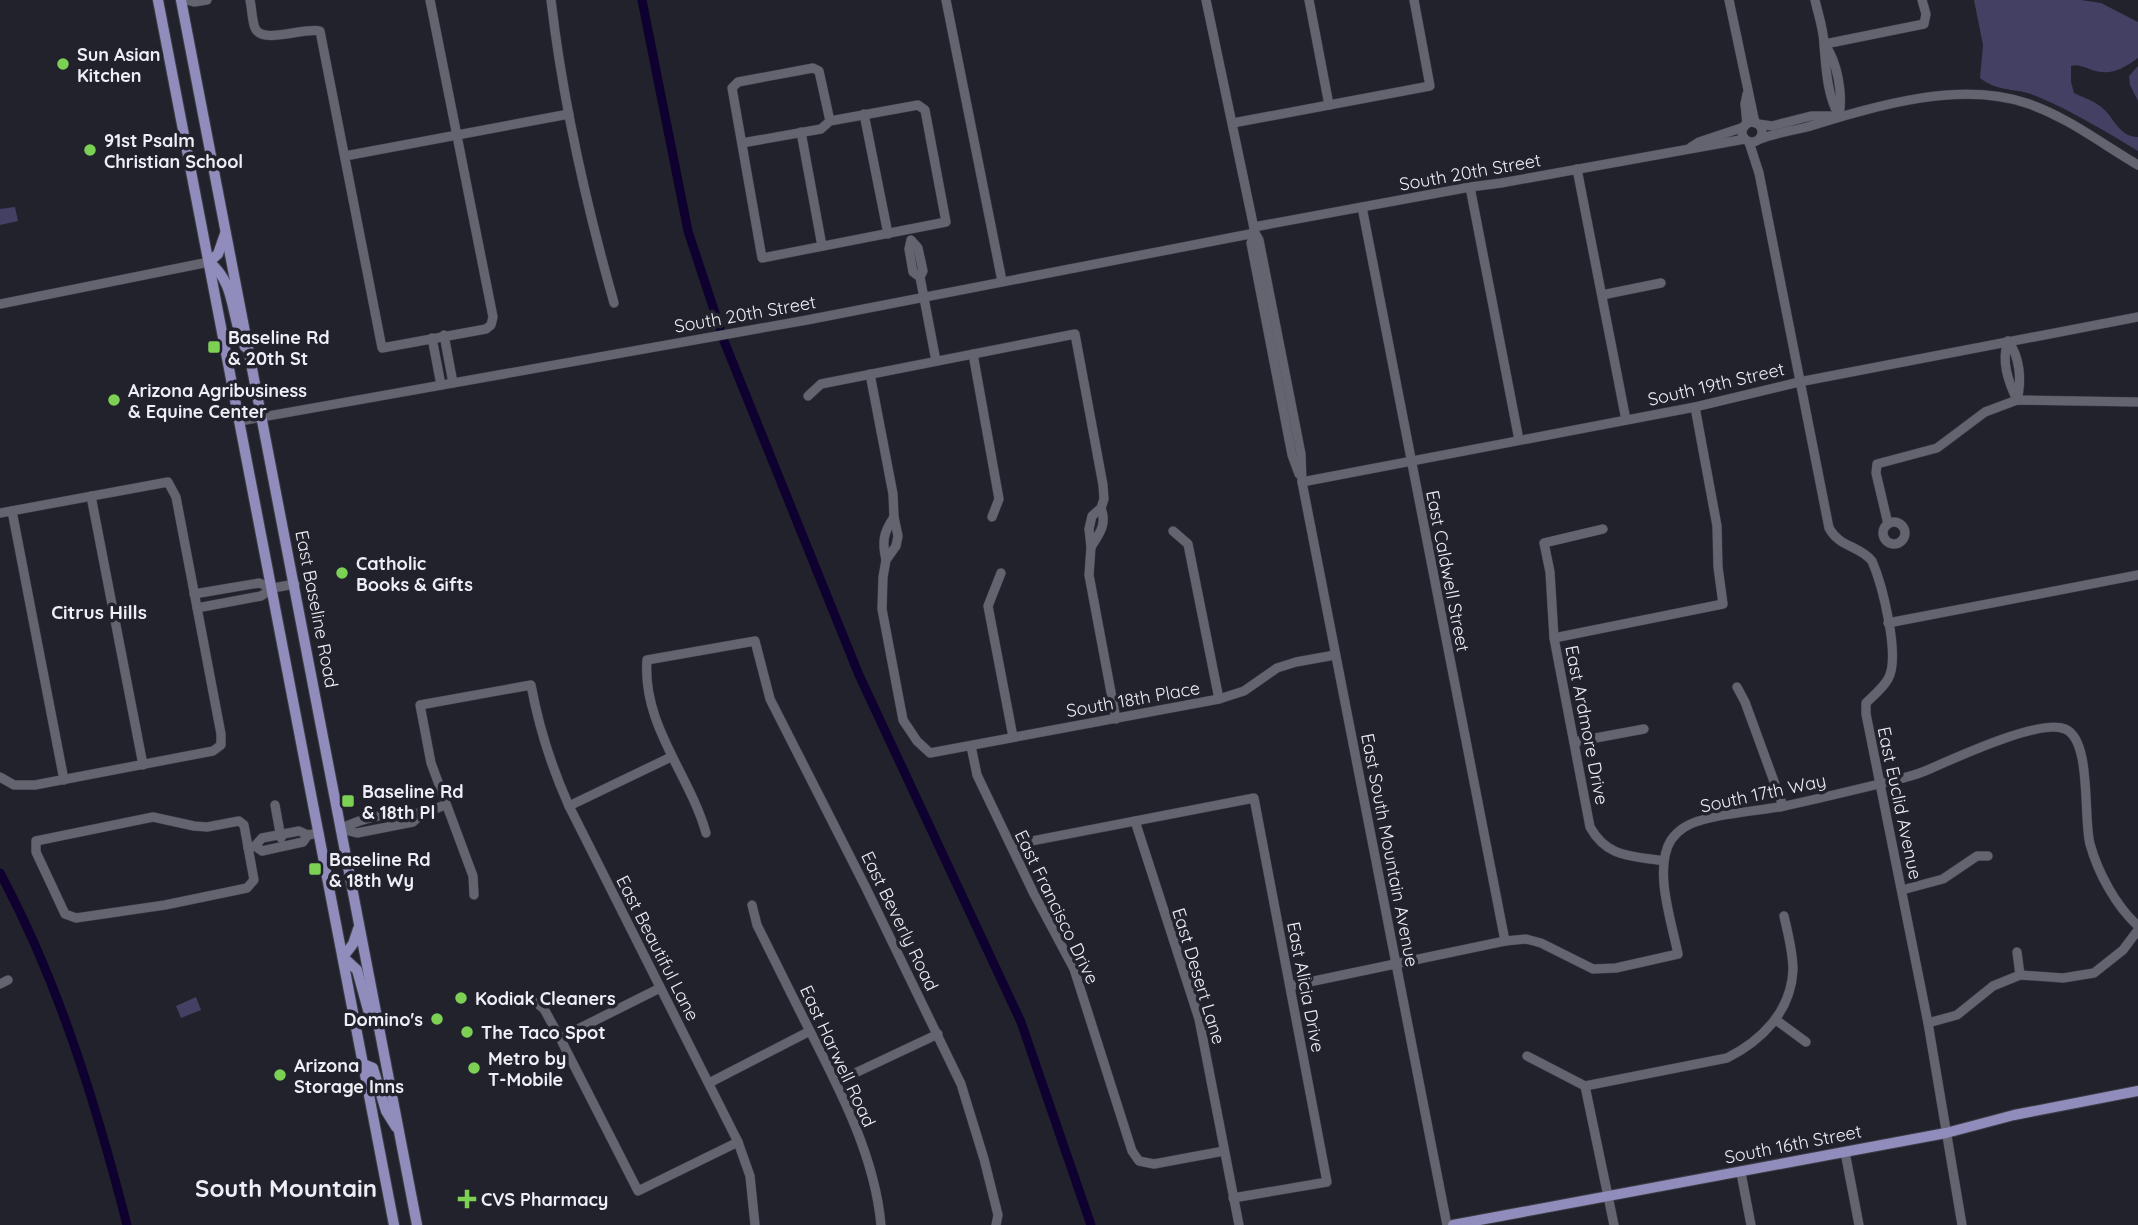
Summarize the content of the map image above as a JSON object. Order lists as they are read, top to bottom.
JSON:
{
  "streets": {
    "main road": ["East Baseline Road", "South 16th Street"],
    "street": [
      "South 20th Street",
      "South 19th Street",
      "East Caldwell Street",
      "South 18th Place",
      "East Ardmore Drive",
      "South 17th Way",
      "East Euclid Avenue",
      "East South Mountain Avenue",
      "East Francisco Drive",
      "East Beverly Road",
      "East Beautiful Lane",
      "East Desert Lane",
      "East Alicia Drive",
      "East Harwell Road"
    ]
  },
  "crossings": [
    ["South 20th Street", "East Caldwell Street"],
    ["South 20th Street", "East Baseline Road"],
    ["South 20th Street", "East Euclid Avenue"],
    ["South 20th Street", "East South Mountain Avenue"],
    ["South 19th Street", "East Caldwell Street"],
    ["South 19th Street", "East Euclid Avenue"],
    ["South 19th Street", "East South Mountain Avenue"],
    ["South 18th Place", "East South Mountain Avenue"],
    ["South 18th Place", "East Francisco Drive"],
    ["East Ardmore Drive", "South 17th Way"],
    ["South 17th Way", "East Euclid Avenue"],
    ["East Euclid Avenue", "South 16th Street"],
    ["East Francisco Drive", "East Desert Lane"],
    ["East Desert Lane", "East Alicia Drive"]
  ],
  "districts": ["Citrus Hills", "South Mountain"],
  "places": {
    "other": [
      "Sun Asian Kitchen",
      "91st Psalm Christian School",
      "Arizona Agribusiness & Equine Center",
      "Catholic Books & Gifts",
      "Kodiak Cleaners",
      "Domino's",
      "The Taco Spot",
      "Metro by T-Mobile",
      "Arizona Storage Inns"
    ],
    "transit": ["Baseline Rd & 20th St", "Baseline Rd & 18th Pl", "Baseline Rd & 18th Wy"],
    "health": ["CVS Pharmacy"]
  }
}
